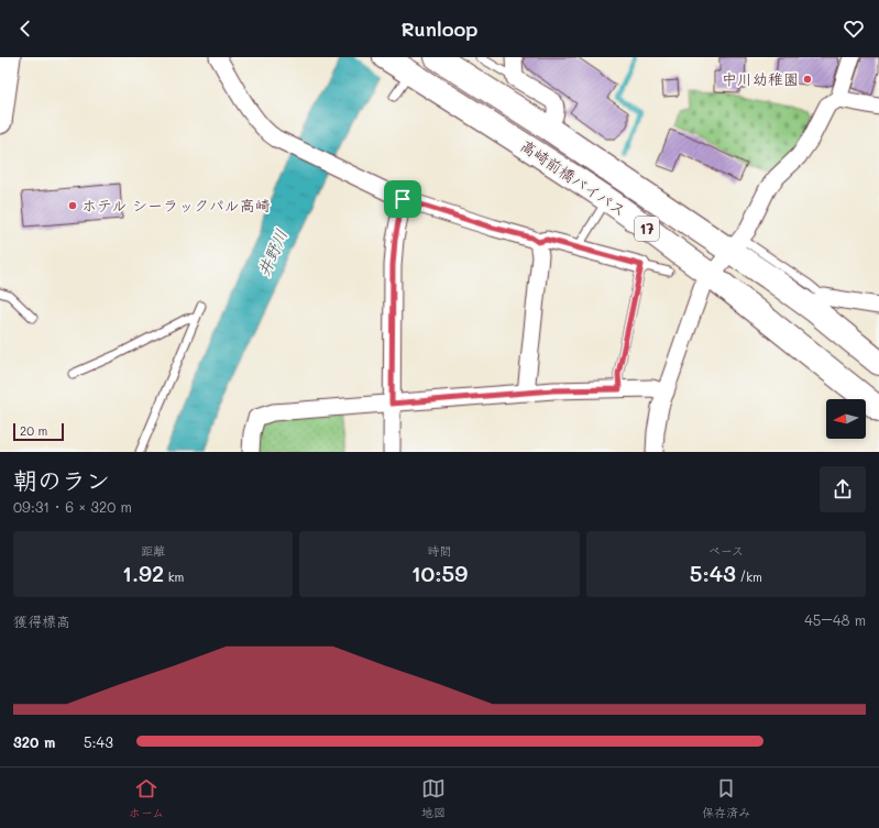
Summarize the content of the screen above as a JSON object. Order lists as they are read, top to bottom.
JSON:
{
  "streets": {
    "highway": ["高崎前橋バイパス", "17"]
  },
  "water": ["井野川"],
  "places": ["中川幼稚園", "ホテル シーラックパル高崎"],
  "scale_bar": "20 m",
  "north": "left",
  "page": {
    "header": "Runloop",
    "scale": "20 m",
    "heading": ["朝のラン", "09:31 · 6 × 320 m"],
    "stats": [
      ["距離", "1.92 km"],
      ["時間", "10:59"],
      ["ペース", "5:43 /km"]
    ],
    "chart": ["獲得標高", "45–48 m"],
    "list": [
      {
        "name": "320 m",
        "note": "5:43"
      }
    ],
    "tabs": ["ホーム", "地図", "保存済み"]
  }
}
